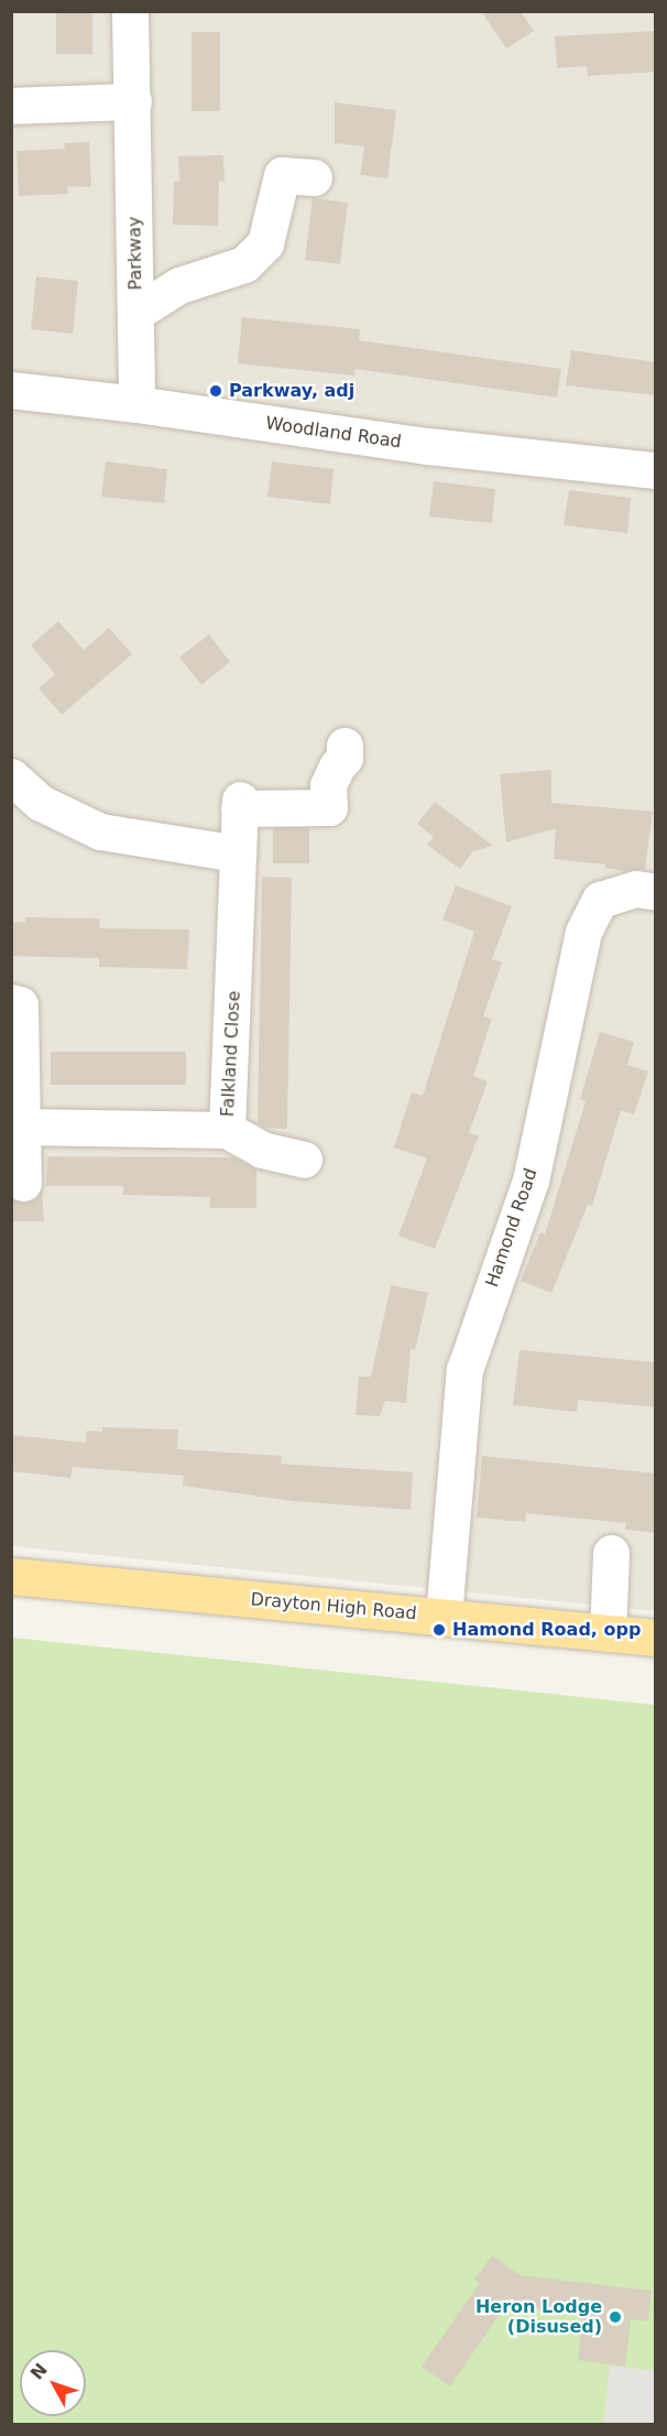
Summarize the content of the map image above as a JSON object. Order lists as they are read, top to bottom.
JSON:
{
  "streets": {
    "main road": ["Drayton High Road"],
    "street": [
      "Parkway",
      "Woodland Road",
      "Falkland Close",
      "Hamond Road"
    ]
  },
  "crossings": [
    ["Parkway", "Woodland Road"],
    ["Hamond Road", "Drayton High Road"]
  ],
  "places": ["Parkway, adj", "Hamond Road, opp", "Heron Lodge (Disused)"],
  "north": "top left"
}
